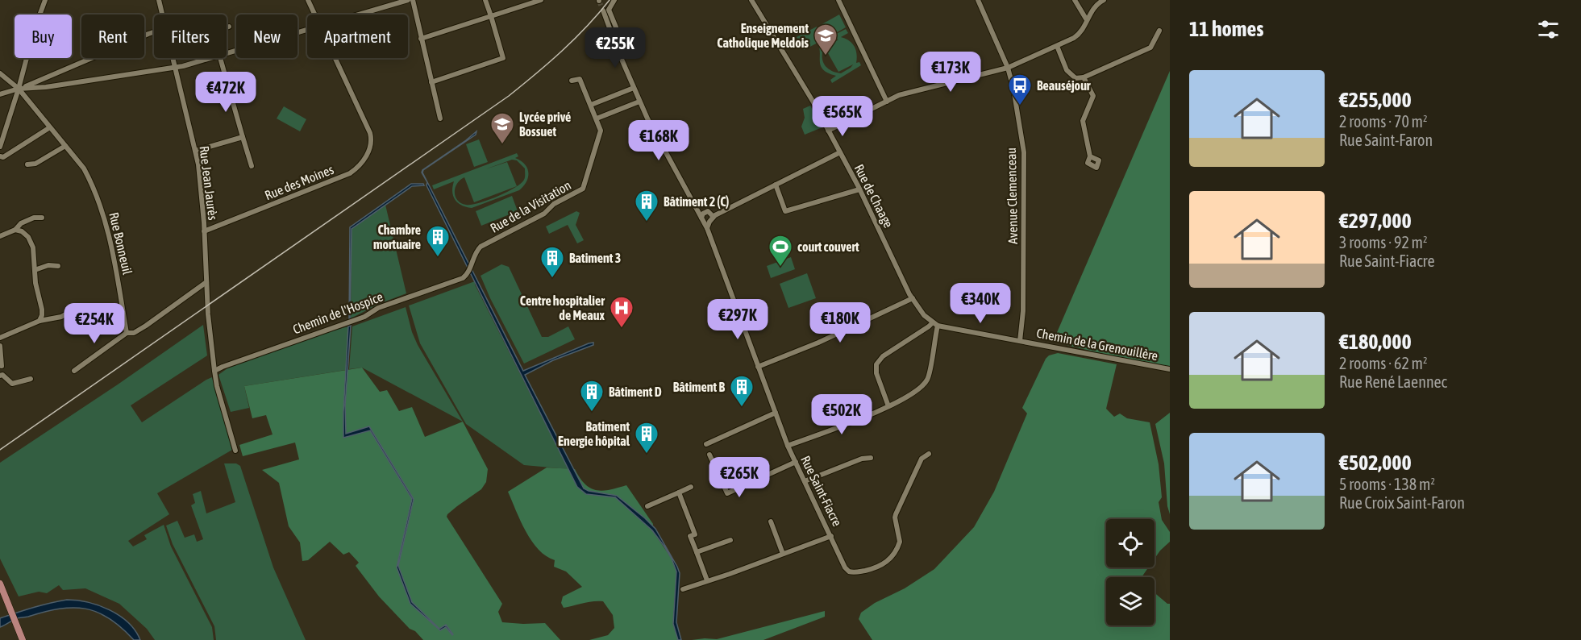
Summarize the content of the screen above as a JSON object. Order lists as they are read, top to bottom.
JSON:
{
  "streets": {
    "street": [
      "Rue des Moines",
      "Rue Jean Jaurès",
      "Rue de Chaage",
      "Avenue Clemenceau",
      "Rue de la Visitation",
      "Rue Bonneuil",
      "Chemin de l'Hospice",
      "Chemin de la Grenouillère",
      "Rue Saint-Fiacre"
    ]
  },
  "crossings": [
    ["Rue des Moines", "Rue Jean Jaurès"],
    ["Rue Jean Jaurès", "Chemin de l'Hospice"],
    ["Avenue Clemenceau", "Chemin de la Grenouillère"],
    ["Rue de la Visitation", "Chemin de l'Hospice"]
  ],
  "places": {
    "school or university": ["Enseignement Catholique Meldois", "Lycée privé Bossuet"],
    "bus stop": ["Beauséjour"],
    "building": [
      "Bâtiment 2 (C)",
      "Chambre mortuaire",
      "Batiment 3",
      "Bâtiment B",
      "Bâtiment D",
      "Batiment Energie hôpital"
    ],
    "sports": ["court couvert"],
    "hospital": ["Centre hospitalier de Meaux"]
  },
  "page": {
    "heading": "11 homes",
    "chip": [
      "Buy",
      "Rent",
      "Filters",
      "New",
      "Apartment"
    ],
    "price": [
      "€255K",
      "€173K",
      "€472K",
      "€565K",
      "€168K",
      "€340K",
      "€297K",
      "€180K",
      "€254K",
      "€502K",
      "€265K"
    ],
    "list": [
      {
        "name": "€255,000",
        "note": "2 rooms · 70 m² · Rue Saint-Faron"
      },
      {
        "name": "€297,000",
        "note": "3 rooms · 92 m² · Rue Saint-Fiacre"
      },
      {
        "name": "€180,000",
        "note": "2 rooms · 62 m² · Rue René Laennec"
      },
      {
        "name": "€502,000",
        "note": "5 rooms · 138 m² · Rue Croix Saint-Faron"
      }
    ]
  }
}
